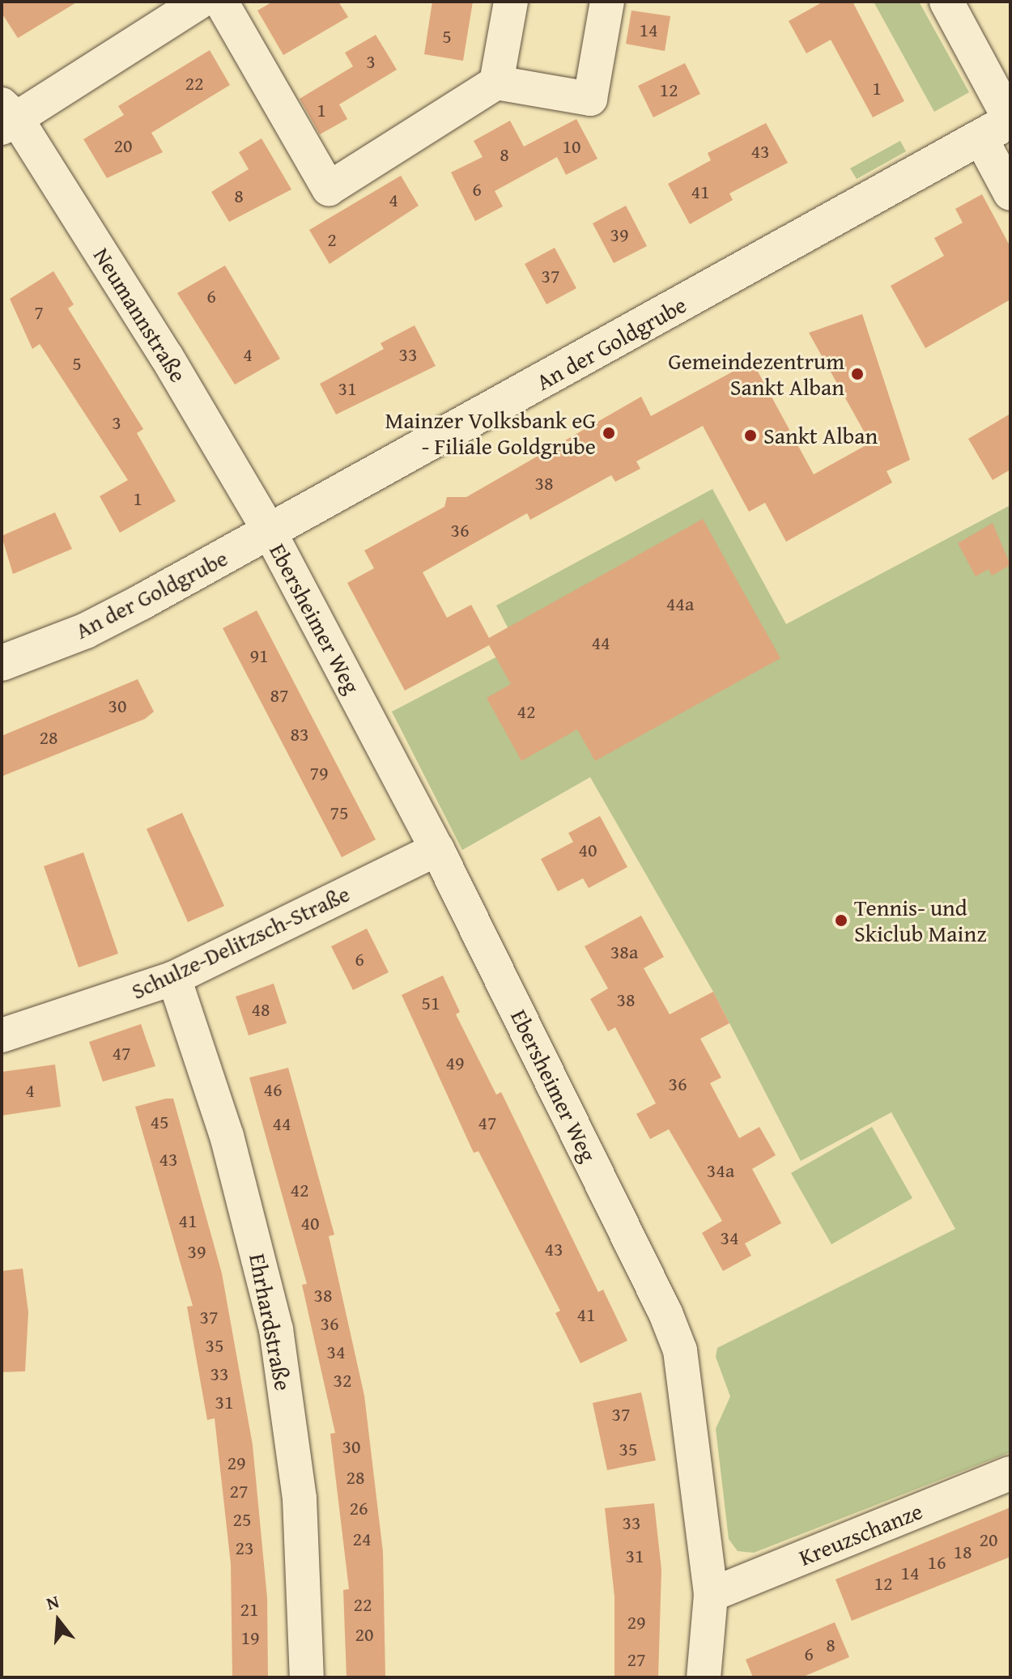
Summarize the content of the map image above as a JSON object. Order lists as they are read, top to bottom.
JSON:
{
  "streets": {
    "street": [
      "Neumannstraße",
      "An der Goldgrube",
      "Ebersheimer Weg",
      "Schulze-Delitzsch-Straße",
      "Ehrhardstraße",
      "Kreuzschanze"
    ]
  },
  "crossings": [
    ["Neumannstraße", "An der Goldgrube"],
    ["Neumannstraße", "Ebersheimer Weg"],
    ["An der Goldgrube", "Ebersheimer Weg"],
    ["Ebersheimer Weg", "Schulze-Delitzsch-Straße"],
    ["Ebersheimer Weg", "Kreuzschanze"],
    ["Schulze-Delitzsch-Straße", "Ehrhardstraße"]
  ],
  "places": [
    "Gemeindezentrum Sankt Alban",
    "Mainzer Volksbank eG - Filiale Goldgrube",
    "Sankt Alban",
    "Tennis- und Skiclub Mainz"
  ],
  "house_numbers": [
    "14",
    "5",
    "3",
    "22",
    "1",
    "12",
    "1",
    "20",
    "10",
    "43",
    "8",
    "6",
    "41",
    "8",
    "4",
    "39",
    "2",
    "37",
    "6",
    "7",
    "4",
    "33",
    "5",
    "31",
    "3",
    "38",
    "1",
    "36",
    "44a",
    "44",
    "91",
    "87",
    "30",
    "42",
    "83",
    "28",
    "79",
    "75",
    "40",
    "38a",
    "6",
    "38",
    "51",
    "48",
    "47",
    "49",
    "36",
    "46",
    "4",
    "45",
    "47",
    "44",
    "43",
    "34a",
    "42",
    "41",
    "40",
    "34",
    "43",
    "39",
    "38",
    "41",
    "37",
    "36",
    "35",
    "34",
    "33",
    "32",
    "31",
    "37",
    "30",
    "35",
    "29",
    "28",
    "27",
    "26",
    "25",
    "33",
    "24",
    "20",
    "23",
    "18",
    "31",
    "16",
    "14",
    "12",
    "22",
    "21",
    "29",
    "20",
    "19",
    "8",
    "6",
    "27"
  ],
  "north": "top"
}
